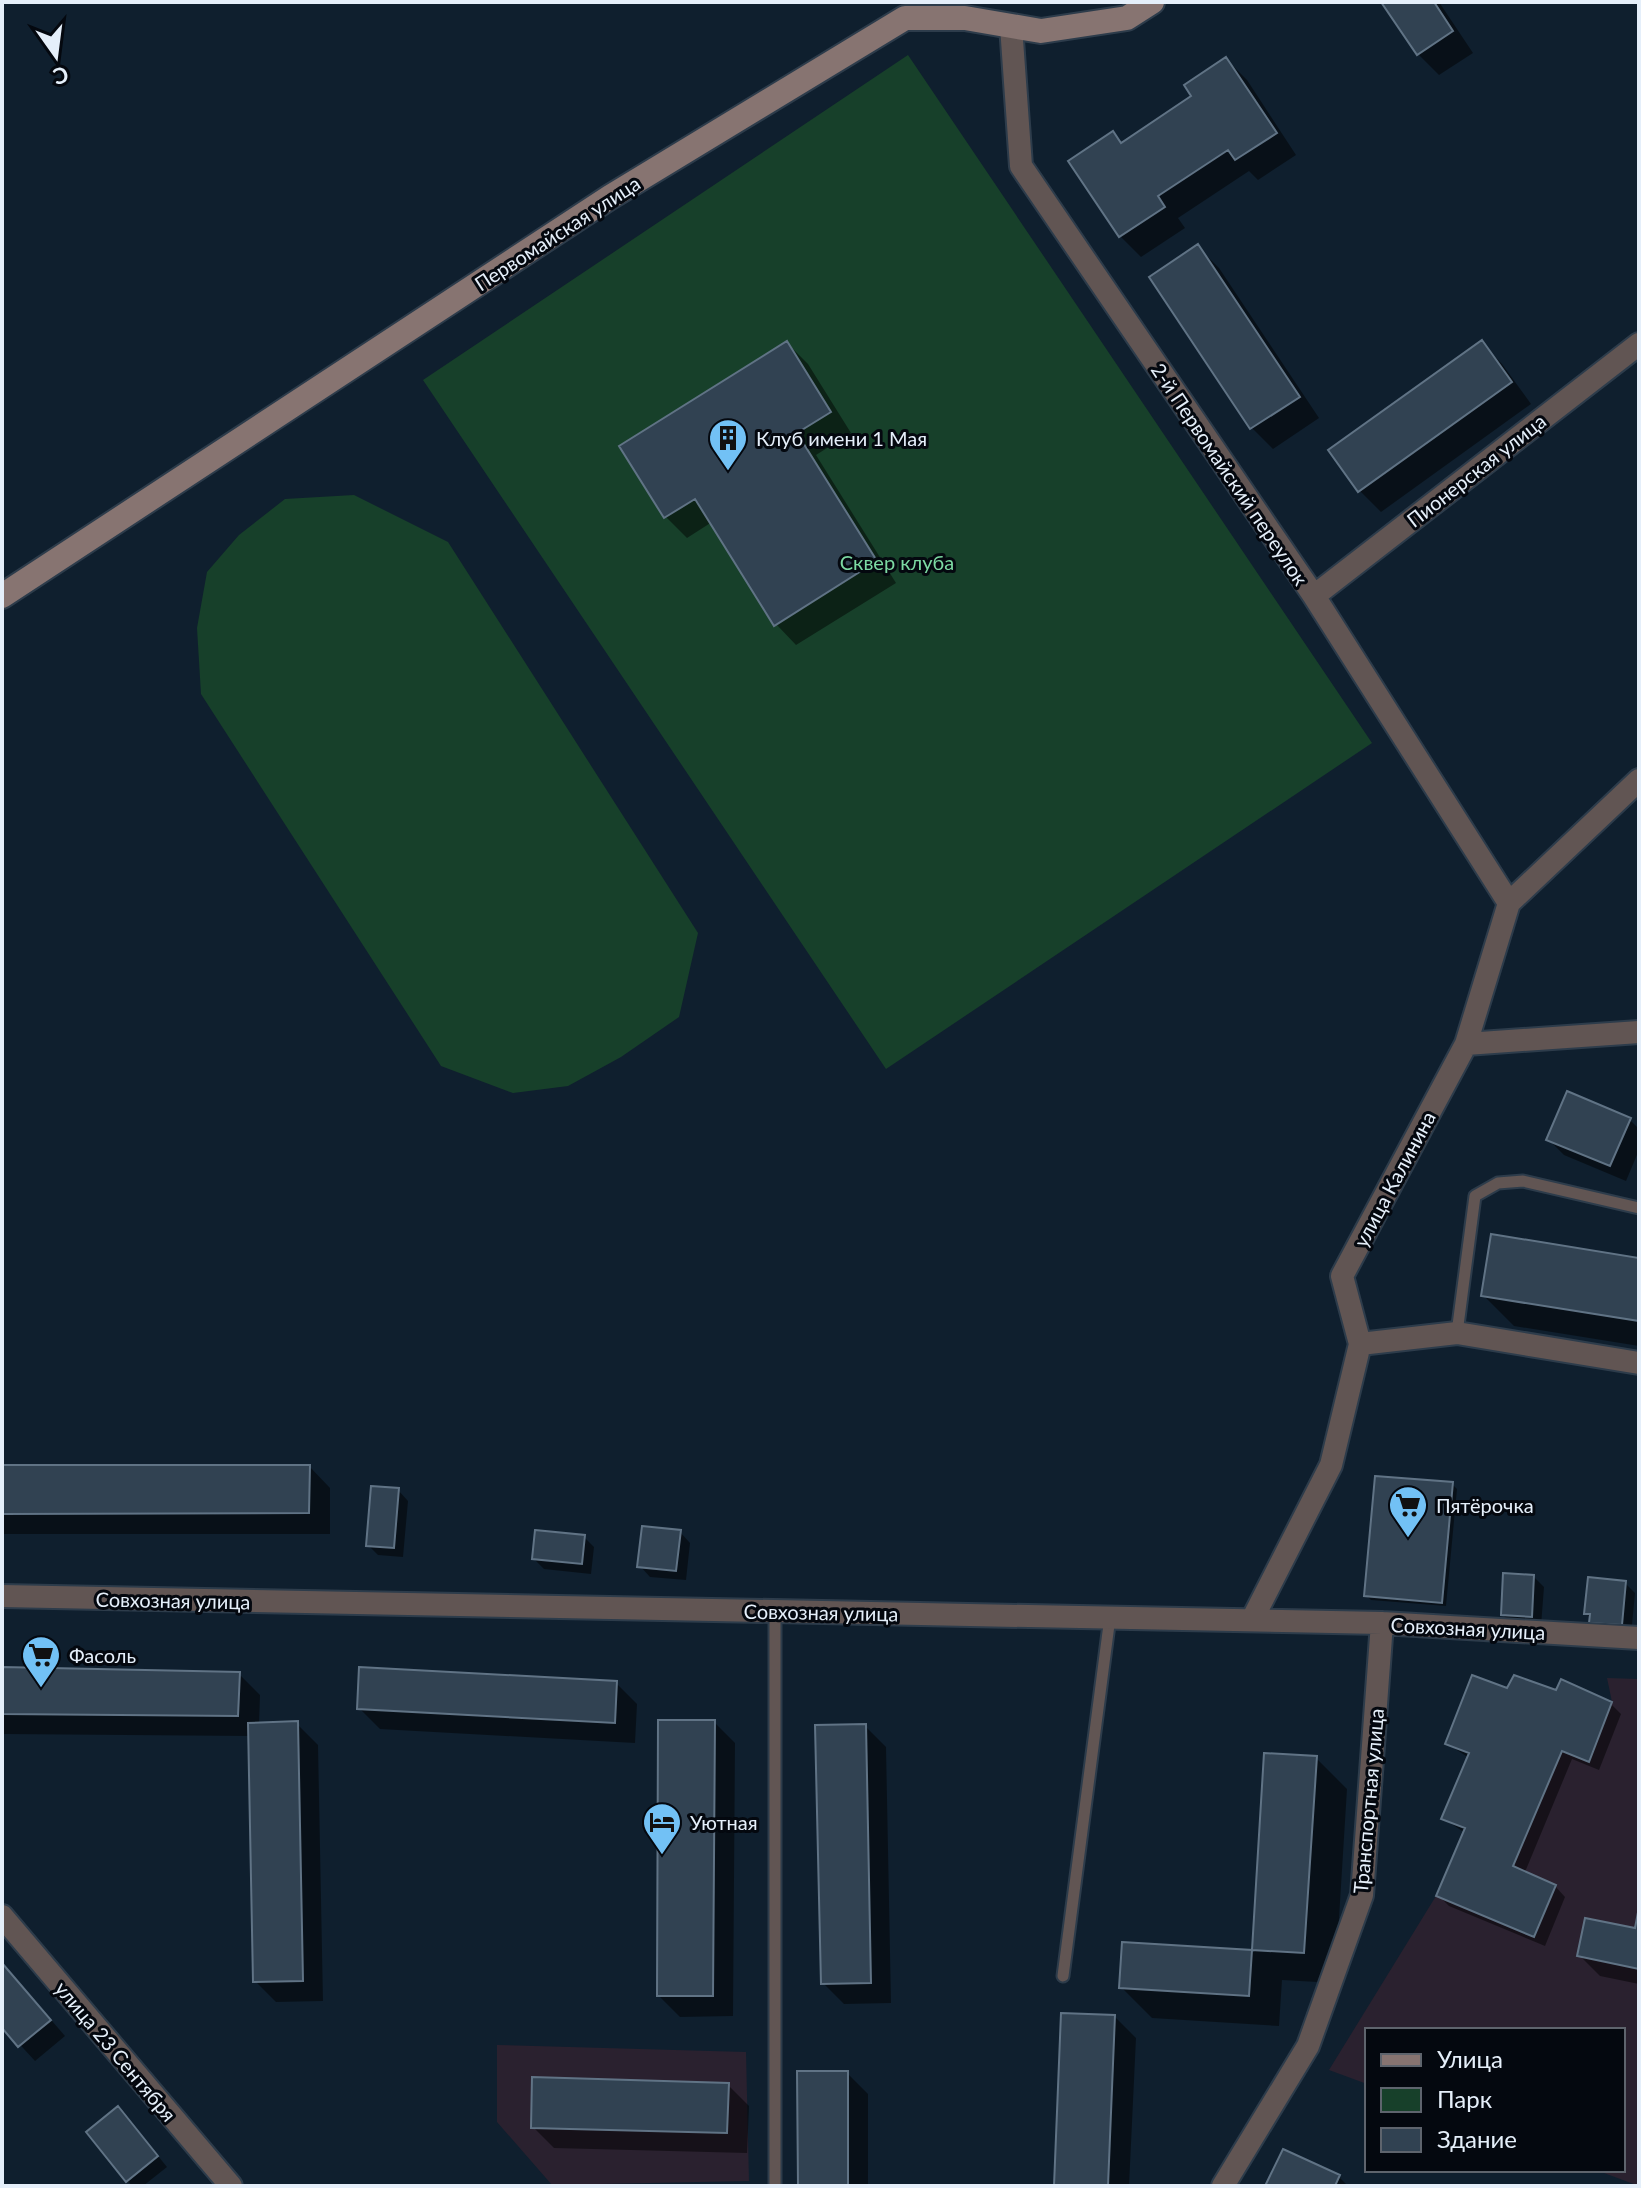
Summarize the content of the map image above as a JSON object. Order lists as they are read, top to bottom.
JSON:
{
  "streets": {
    "street": [
      "Первомайская улица",
      "Пионерская улица",
      "2-й Первомайский переулок",
      "улица Калинина",
      "Совхозная улица",
      "Транспортная улица",
      "улица 23 Сентября"
    ]
  },
  "crossings": [
    ["Первомайская улица", "2-й Первомайский переулок"],
    ["Пионерская улица", "2-й Первомайский переулок"],
    ["2-й Первомайский переулок", "улица Калинина"],
    ["улица Калинина", "Совхозная улица"],
    ["Совхозная улица", "Транспортная улица"]
  ],
  "parks": ["Сквер клуба"],
  "places": {
    "building": ["Клуб имени 1 Мая"],
    "supermarket": ["Пятёрочка", "Фасоль"],
    "hotel": ["Уютная"]
  },
  "legend": ["Улица", "Парк", "Здание"],
  "north": "bottom"
}
